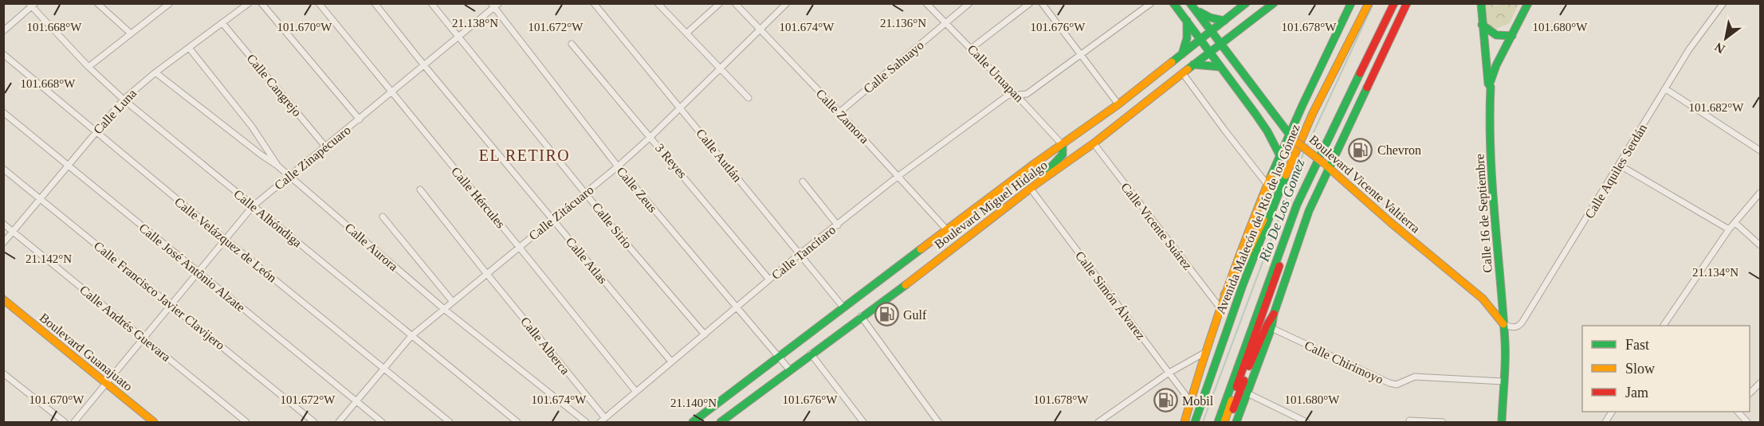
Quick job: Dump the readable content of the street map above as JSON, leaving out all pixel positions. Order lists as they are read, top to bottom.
{
  "streets": {
    "main road": [
      "Boulevard Vicente Valtierra",
      "Boulevard Miguel Hidalgo",
      "Calle 16 de Septiembre",
      "Avenida Malecón del Río de los Gómez",
      "Boulevard Guanajuato"
    ],
    "street": [
      "Calle Sahuayo",
      "Calle Uruapan",
      "Calle Cangrejo",
      "Calle Luna",
      "Calle Zamora",
      "Calle Autlán",
      "Calle Zinapécuaro",
      "3 Reyes",
      "Calle Aquiles Serdán",
      "Calle Zeus",
      "Calle Hércules",
      "Calle Zitácuaro",
      "Calle Alhóndiga",
      "Calle Sirio",
      "Calle Vicente Suárez",
      "Calle Velázquez de León",
      "Calle Aurora",
      "Calle Tancítaro",
      "Calle Atlas",
      "Calle José Antônio Alzate",
      "Calle Francisco Javier Clavijero",
      "Calle Simón Álvarez",
      "Calle Andrés Guevara",
      "Calle Alberca",
      "Calle Chirimoyo"
    ]
  },
  "crossings": [
    ["Calle Sahuayo", "Calle Uruapan"],
    ["Calle Sahuayo", "Calle Zamora"],
    ["Calle Uruapan", "Boulevard Miguel Hidalgo"],
    ["Calle Uruapan", "Calle Tancítaro"],
    ["Calle Cangrejo", "Calle Luna"],
    ["Calle Cangrejo", "Calle Zinapécuaro"],
    ["Calle Luna", "Calle Alhóndiga"],
    ["Calle Luna", "Calle Velázquez de León"],
    ["Calle Luna", "Calle Aurora"],
    ["Calle Luna", "Calle José Antônio Alzate"],
    ["Calle Luna", "Calle Francisco Javier Clavijero"],
    ["Calle Luna", "Calle Andrés Guevara"],
    ["Calle Zamora", "Boulevard Miguel Hidalgo"],
    ["Calle Zamora", "Calle Zitácuaro"],
    ["Calle Zamora", "Calle Tancítaro"],
    ["Calle Autlán", "Boulevard Miguel Hidalgo"],
    ["Calle Autlán", "Calle Zitácuaro"],
    ["Calle Autlán", "Calle Tancítaro"],
    ["Calle Zinapécuaro", "Calle Zeus"],
    ["Calle Zinapécuaro", "Calle Hércules"],
    ["Calle Zinapécuaro", "Calle Alhóndiga"],
    ["Calle Zinapécuaro", "Calle Sirio"],
    ["Calle Zinapécuaro", "Calle Velázquez de León"],
    ["Calle Zinapécuaro", "Calle Aurora"],
    ["Calle Zinapécuaro", "Calle Atlas"],
    ["Calle Zinapécuaro", "Calle José Antônio Alzate"],
    ["Calle Zinapécuaro", "Calle Francisco Javier Clavijero"],
    ["Calle Zinapécuaro", "Calle Andrés Guevara"],
    ["Calle Zinapécuaro", "Boulevard Guanajuato"],
    ["3 Reyes", "Calle Zitácuaro"],
    ["3 Reyes", "Calle Tancítaro"],
    ["Calle Aquiles Serdán", "Boulevard Vicente Valtierra"],
    ["Calle Aquiles Serdán", "Calle 16 de Septiembre"],
    ["Boulevard Vicente Valtierra", "Boulevard Miguel Hidalgo"],
    ["Boulevard Vicente Valtierra", "Calle 16 de Septiembre"],
    ["Boulevard Vicente Valtierra", "Avenida Malecón del Río de los Gómez"],
    ["Calle Zeus", "Boulevard Miguel Hidalgo"],
    ["Calle Zeus", "Calle Zitácuaro"],
    ["Calle Zeus", "Calle Tancítaro"],
    ["Calle Hércules", "Calle Zitácuaro"],
    ["Calle Hércules", "Calle Tancítaro"],
    ["Boulevard Miguel Hidalgo", "Calle Vicente Suárez"],
    ["Boulevard Miguel Hidalgo", "Calle Simón Álvarez"],
    ["Calle Zitácuaro", "Calle Alhóndiga"],
    ["Calle Zitácuaro", "Calle Sirio"],
    ["Calle Zitácuaro", "Calle Velázquez de León"],
    ["Calle Zitácuaro", "Calle Aurora"],
    ["Calle Zitácuaro", "Calle Atlas"],
    ["Calle Zitácuaro", "Calle José Antônio Alzate"],
    ["Calle Zitácuaro", "Calle Alberca"],
    ["Calle 16 de Septiembre", "Calle Chirimoyo"],
    ["Avenida Malecón del Río de los Gómez", "Calle Vicente Suárez"],
    ["Avenida Malecón del Río de los Gómez", "Calle Simón Álvarez"],
    ["Calle Sirio", "Calle Tancítaro"],
    ["Calle Tancítaro", "Calle Atlas"],
    ["Calle Tancítaro", "Calle Alberca"]
  ],
  "districts": ["EL RETIRO"],
  "water": ["Rio De Los Gomez"],
  "places": {
    "fuel station": ["Chevron", "Gulf", "Mobil"]
  },
  "legend": ["Fast", "Slow", "Jam"],
  "north": "bottom left",
  "coordinates": [
    "21.138°N",
    "21.136°N",
    "101.668°W",
    "101.670°W",
    "101.672°W",
    "101.674°W",
    "101.676°W",
    "101.678°W",
    "101.680°W",
    "101.682°W",
    "21.142°N",
    "21.134°N",
    "21.140°N"
  ]
}
